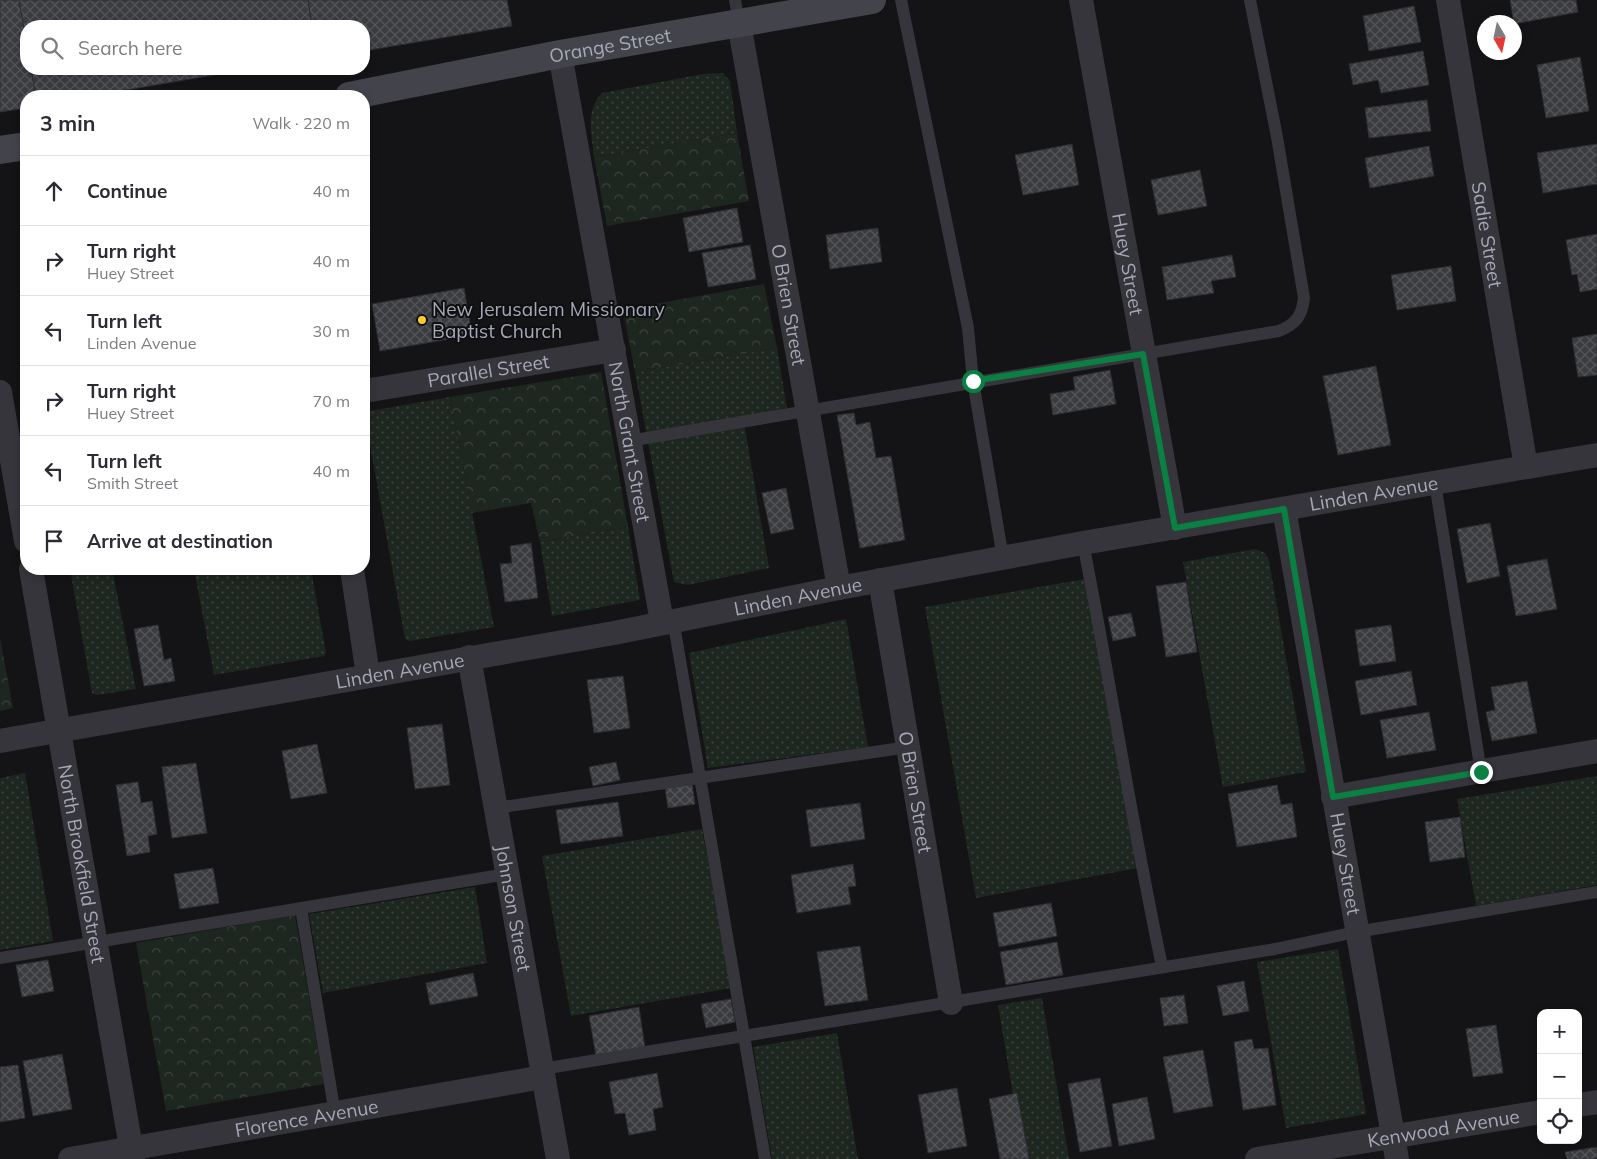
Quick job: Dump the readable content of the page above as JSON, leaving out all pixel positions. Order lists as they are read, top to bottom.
{
  "streets": {
    "street": [
      "Orange Street",
      "Sadie Street",
      "Huey Street",
      "O Brien Street",
      "Parallel Street",
      "North Grant Street",
      "Linden Avenue",
      "North Brookfield Street",
      "Johnson Street",
      "Florence Avenue",
      "Kenwood Avenue"
    ]
  },
  "crossings": [
    ["Orange Street", "O Brien Street"],
    ["Orange Street", "North Grant Street"],
    ["Sadie Street", "Linden Avenue"],
    ["Huey Street", "Linden Avenue"],
    ["Huey Street", "Kenwood Avenue"],
    ["O Brien Street", "Linden Avenue"],
    ["Parallel Street", "North Grant Street"],
    ["North Grant Street", "Linden Avenue"],
    ["Linden Avenue", "North Brookfield Street"],
    ["Linden Avenue", "Johnson Street"],
    ["North Brookfield Street", "Florence Avenue"],
    ["Johnson Street", "Florence Avenue"]
  ],
  "places": ["New Jerusalem Missionary Baptist Church"],
  "north": "bottom",
  "page": {
    "search": "Search here",
    "heading": ["3 min", "Walk · 220 m"],
    "list": [
      ["Continue", "40 m"],
      ["Turn right", "Huey Street", "40 m"],
      ["Turn left", "Linden Avenue", "30 m"],
      ["Turn right", "Huey Street", "70 m"],
      ["Turn left", "Smith Street", "40 m"],
      "Arrive at destination"
    ],
    "map_buttons": ["+", "−"]
  }
}
